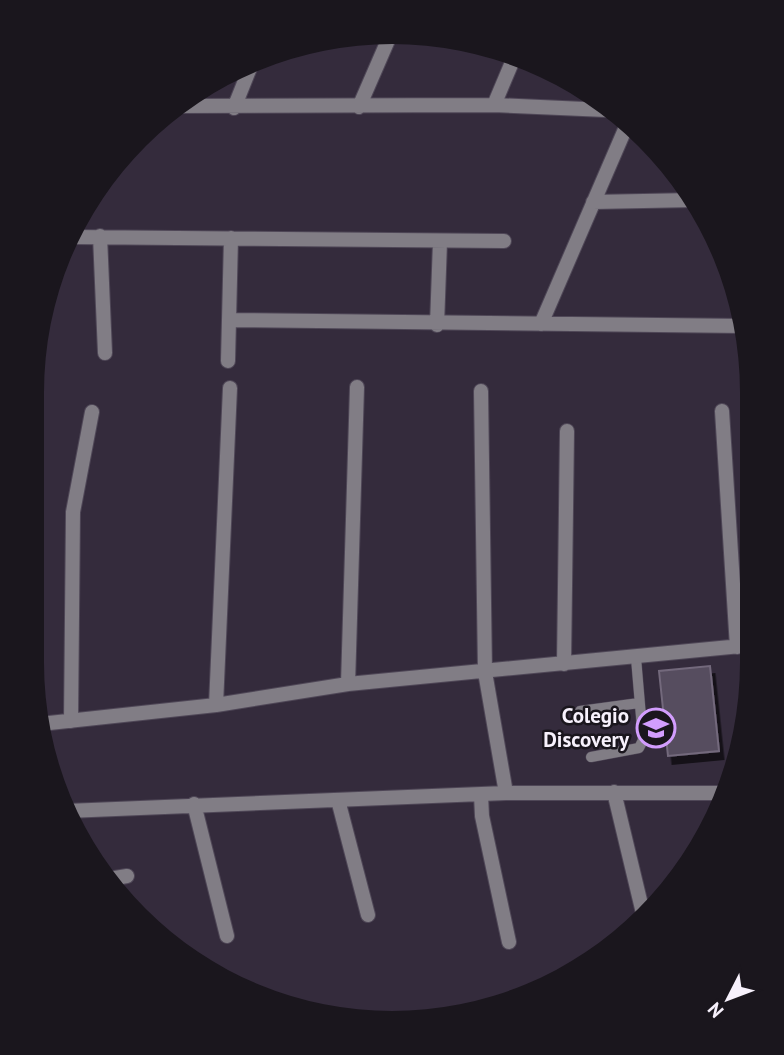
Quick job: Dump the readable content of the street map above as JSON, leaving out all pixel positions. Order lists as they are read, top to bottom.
{
  "places": {
    "school or university": ["Colegio Discovery"]
  },
  "north": "bottom left"
}
